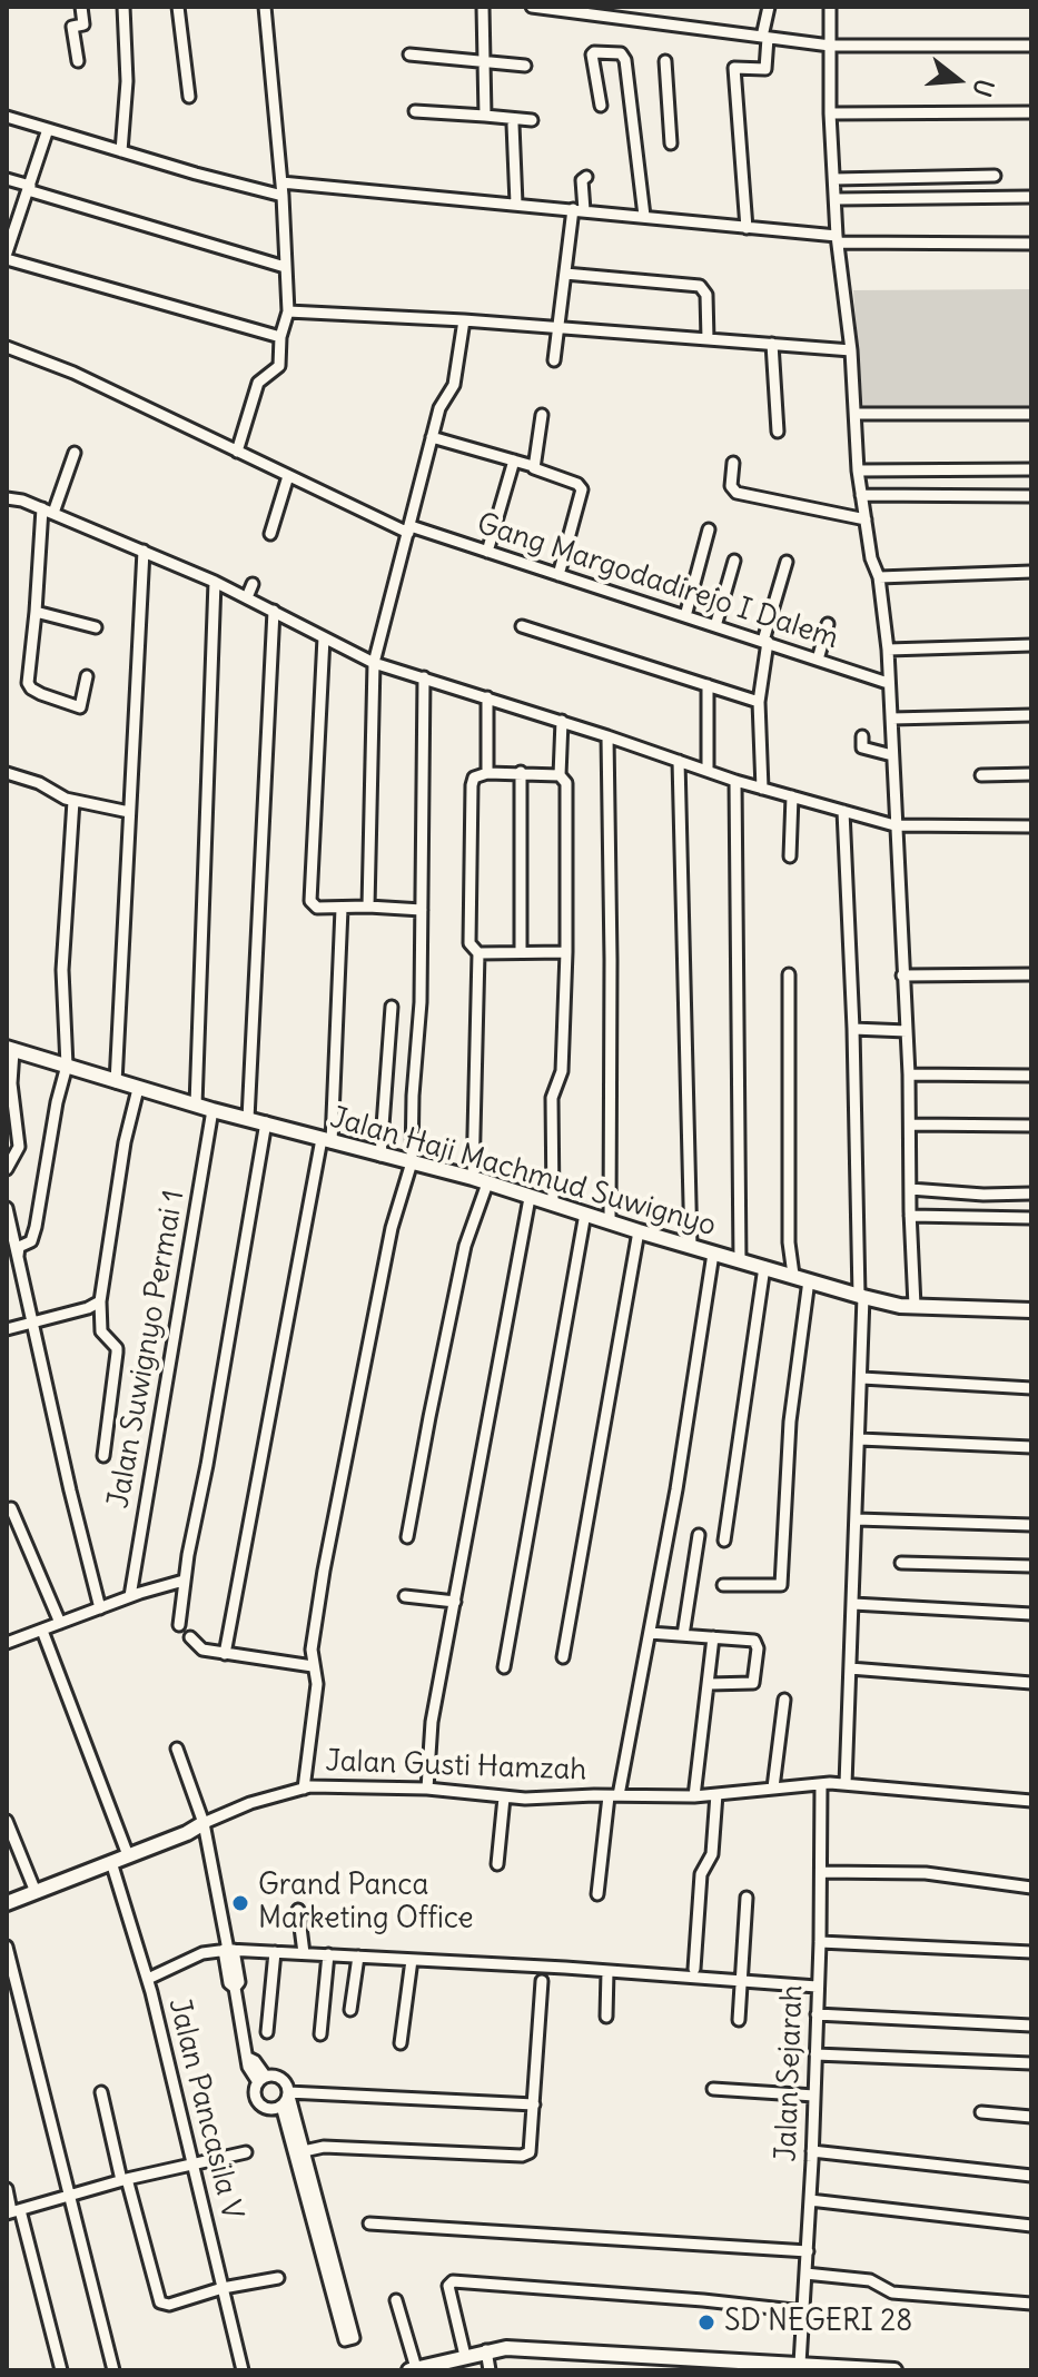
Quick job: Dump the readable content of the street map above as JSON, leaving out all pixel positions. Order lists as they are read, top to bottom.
{
  "streets": {
    "street": [
      "Gang Margodadirejo I Dalem",
      "Jalan Haji Machmud Suwignyo",
      "Jalan Suwignyo Permai 1",
      "Jalan Gusti Hamzah",
      "Jalan Sejarah",
      "Jalan Pancasila V"
    ]
  },
  "crossings": [
    ["Jalan Haji Machmud Suwignyo", "Jalan Suwignyo Permai 1"],
    ["Jalan Gusti Hamzah", "Jalan Sejarah"],
    ["Jalan Gusti Hamzah", "Jalan Pancasila V"]
  ],
  "places": ["Grand Panca Marketing Office", "SD NEGERI 28"],
  "north": "right"
}
